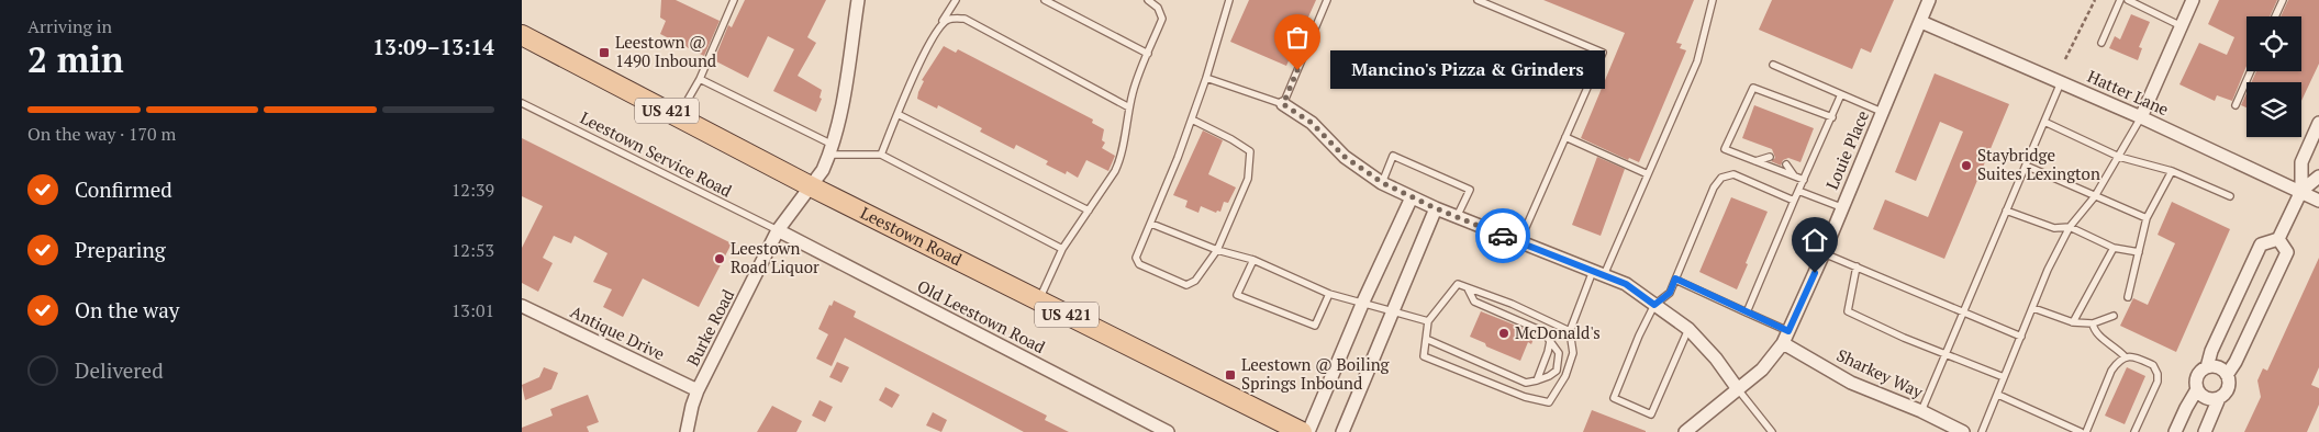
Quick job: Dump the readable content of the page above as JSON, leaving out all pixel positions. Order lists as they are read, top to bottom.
{
  "streets": {
    "main road": ["US 421", "Leestown Road"],
    "street": [
      "Hatter Lane",
      "Louie Place",
      "Old Leestown Road",
      "Burke Road",
      "Antique Drive",
      "Sharkey Way"
    ],
    "lane": ["Leestown Service Road"]
  },
  "crossings": [
    ["Hatter Lane", "Louie Place"],
    ["Louie Place", "Sharkey Way"],
    ["Leestown Service Road", "Old Leestown Road"],
    ["Leestown Service Road", "Burke Road"],
    ["Leestown Road", "Burke Road"],
    ["Old Leestown Road", "Burke Road"],
    ["Burke Road", "Antique Drive"]
  ],
  "places": {
    "transit": ["Leestown @ 1490 Inbound", "Leestown @ Boiling Springs Inbound"],
    "other": [
      "Mancino's Pizza & Grinders",
      "Staybridge Suites Lexington",
      "Leestown Road Liquor",
      "McDonald's"
    ]
  },
  "page": {
    "heading": ["2 min", "Arriving in", "13:09–13:14"],
    "bubble": "Mancino's Pizza & Grinders",
    "bar": "On the way · 170 m",
    "list": [
      ["Confirmed", "12:39"],
      ["Preparing", "12:53"],
      ["On the way", "13:01"],
      "Delivered"
    ]
  }
}
